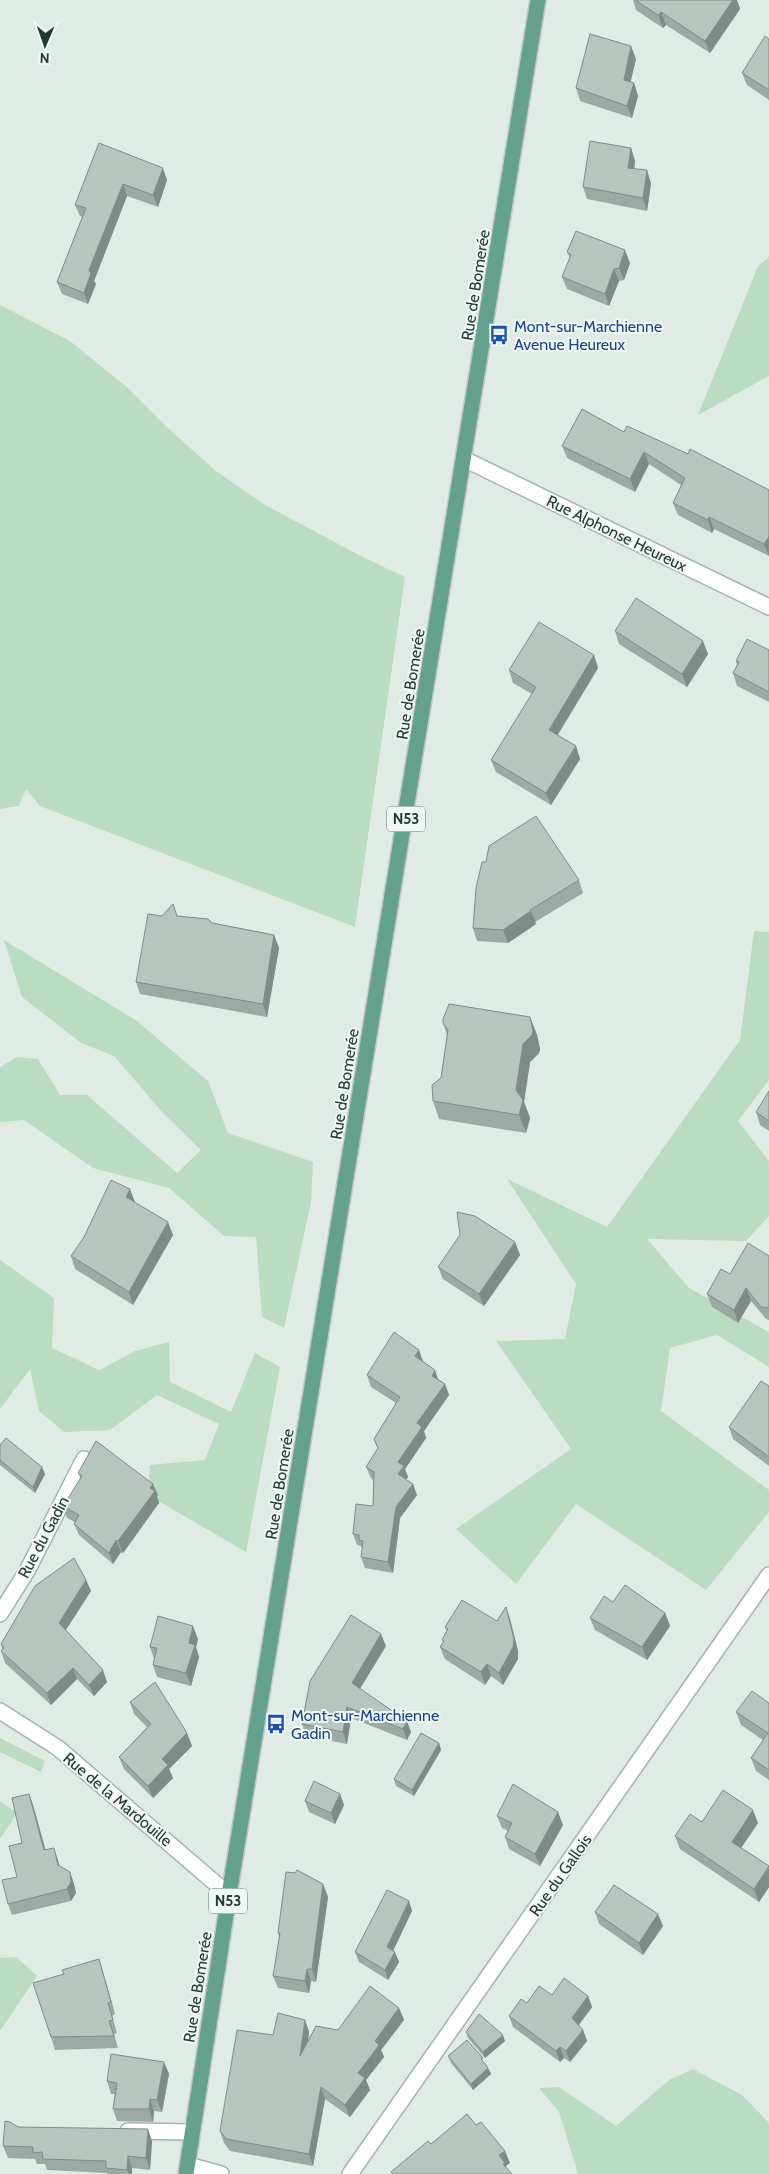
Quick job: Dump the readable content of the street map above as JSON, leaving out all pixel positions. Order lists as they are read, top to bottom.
{
  "streets": {
    "main road": ["Rue de Bomerée", "N53"],
    "street": [
      "Rue Alphonse Heureux",
      "Rue du Gadin",
      "Rue de la Mardouille",
      "Rue du Gallois"
    ]
  },
  "crossings": [
    ["Rue de Bomerée", "Rue Alphonse Heureux"],
    ["Rue de Bomerée", "Rue de la Mardouille"]
  ],
  "places": {
    "bus stop": ["Mont-sur-Marchienne Avenue Heureux", "Mont-sur-Marchienne Gadin"]
  },
  "north": "bottom"
}
